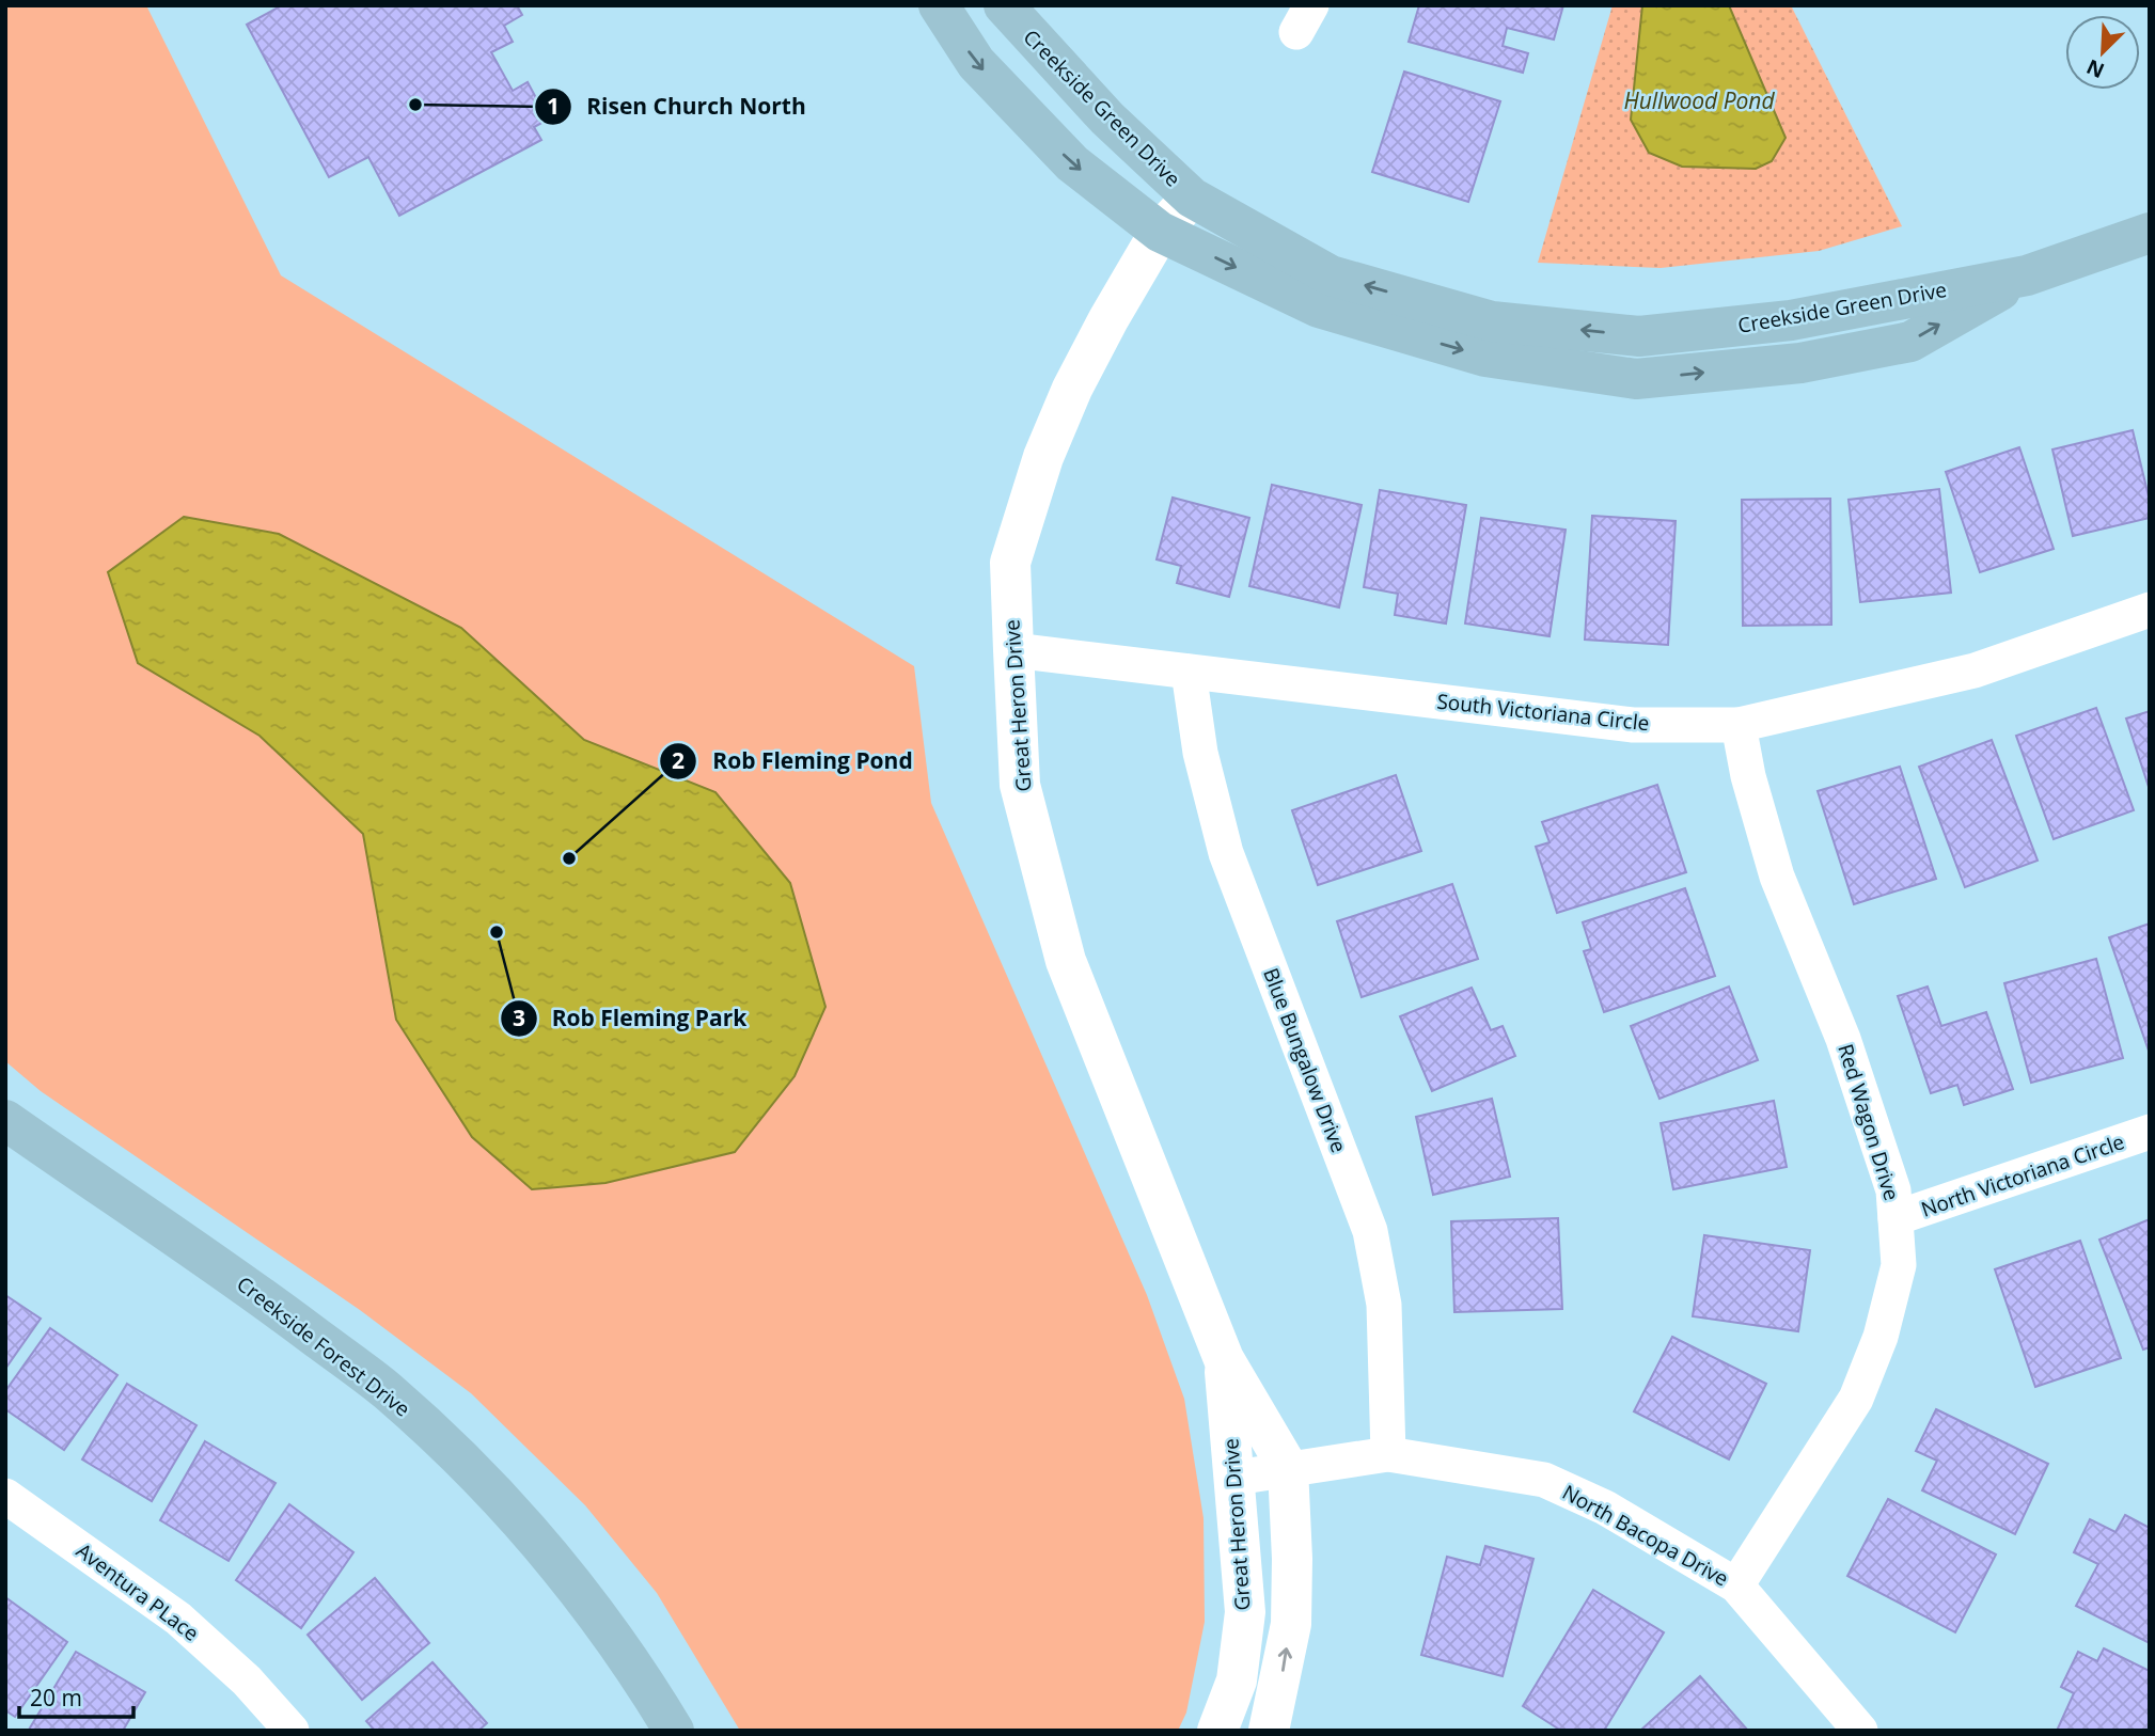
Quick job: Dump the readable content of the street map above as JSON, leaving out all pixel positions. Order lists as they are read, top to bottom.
{
  "streets": {
    "main road": ["Creekside Green Drive", "Creekside Forest Drive"],
    "street": [
      "Great Heron Drive",
      "South Victoriana Circle",
      "Blue Bungalow Drive",
      "Red Wagon Drive",
      "North Victoriana Circle",
      "North Bacopa Drive",
      "Aventura PLace"
    ]
  },
  "crossings": [
    ["Creekside Green Drive", "Great Heron Drive"],
    ["Great Heron Drive", "South Victoriana Circle"],
    ["Great Heron Drive", "North Bacopa Drive"],
    ["South Victoriana Circle", "Blue Bungalow Drive"],
    ["South Victoriana Circle", "Red Wagon Drive"],
    ["Blue Bungalow Drive", "North Bacopa Drive"],
    ["Red Wagon Drive", "North Victoriana Circle"],
    ["Red Wagon Drive", "North Bacopa Drive"]
  ],
  "water": ["Hullwood Pond"],
  "places": ["Risen Church North", "Rob Fleming Pond", "Rob Fleming Park"],
  "scale_bar": "20 m",
  "north": "bottom left"
}
